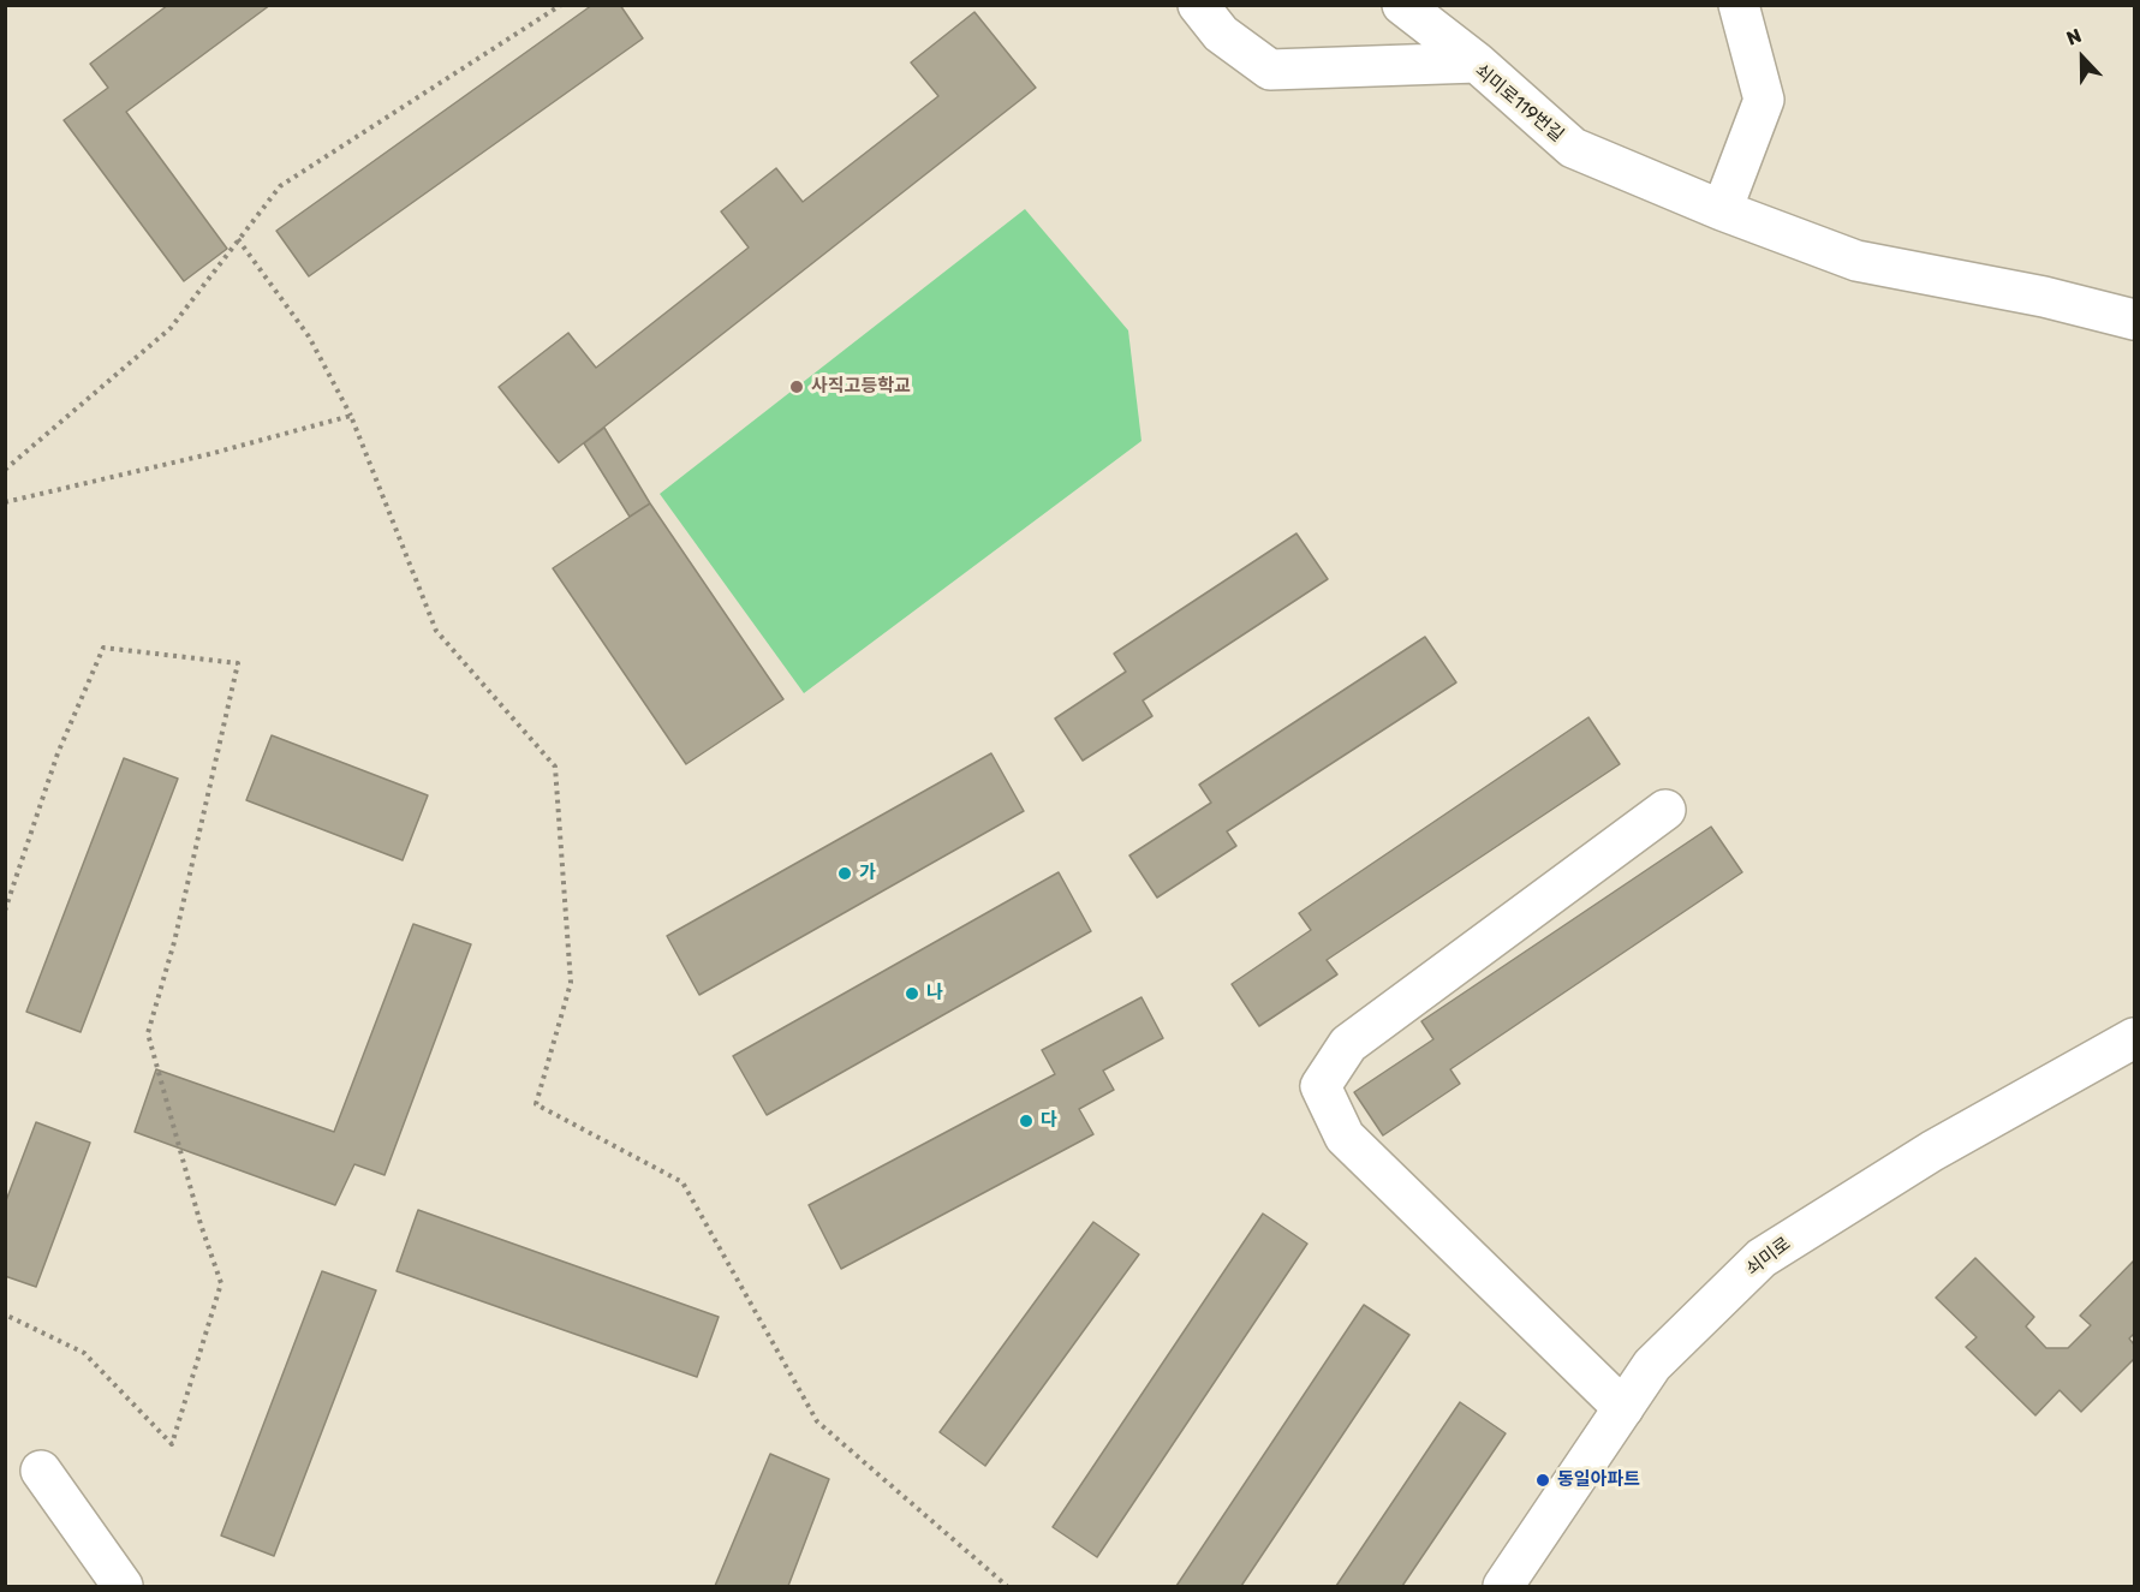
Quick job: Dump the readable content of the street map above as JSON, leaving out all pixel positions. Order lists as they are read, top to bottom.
{
  "streets": {
    "street": ["쇠미로119번길", "쇠미로"]
  },
  "places": [
    "사직고등학교",
    "가",
    "나",
    "다",
    "동일아파트"
  ],
  "north": "top"
}
